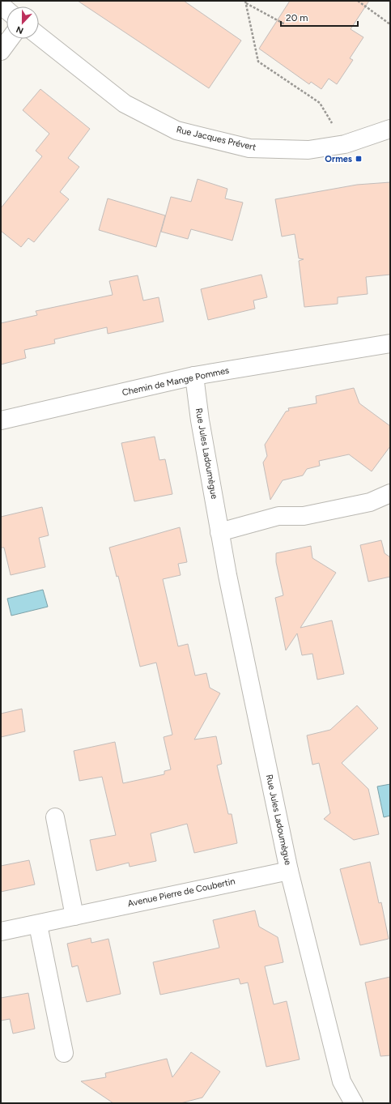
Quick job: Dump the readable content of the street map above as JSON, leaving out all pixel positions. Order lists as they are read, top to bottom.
{
  "streets": {
    "street": [
      "Rue Jacques Prévert",
      "Chemin de Mange Pommes",
      "Rue Jules Ladoumègue",
      "Avenue Pierre de Coubertin"
    ]
  },
  "crossings": [
    ["Chemin de Mange Pommes", "Rue Jules Ladoumègue"],
    ["Rue Jules Ladoumègue", "Avenue Pierre de Coubertin"]
  ],
  "places": {
    "transit": ["Ormes"]
  },
  "scale_bar": "20 m",
  "north": "bottom"
}
